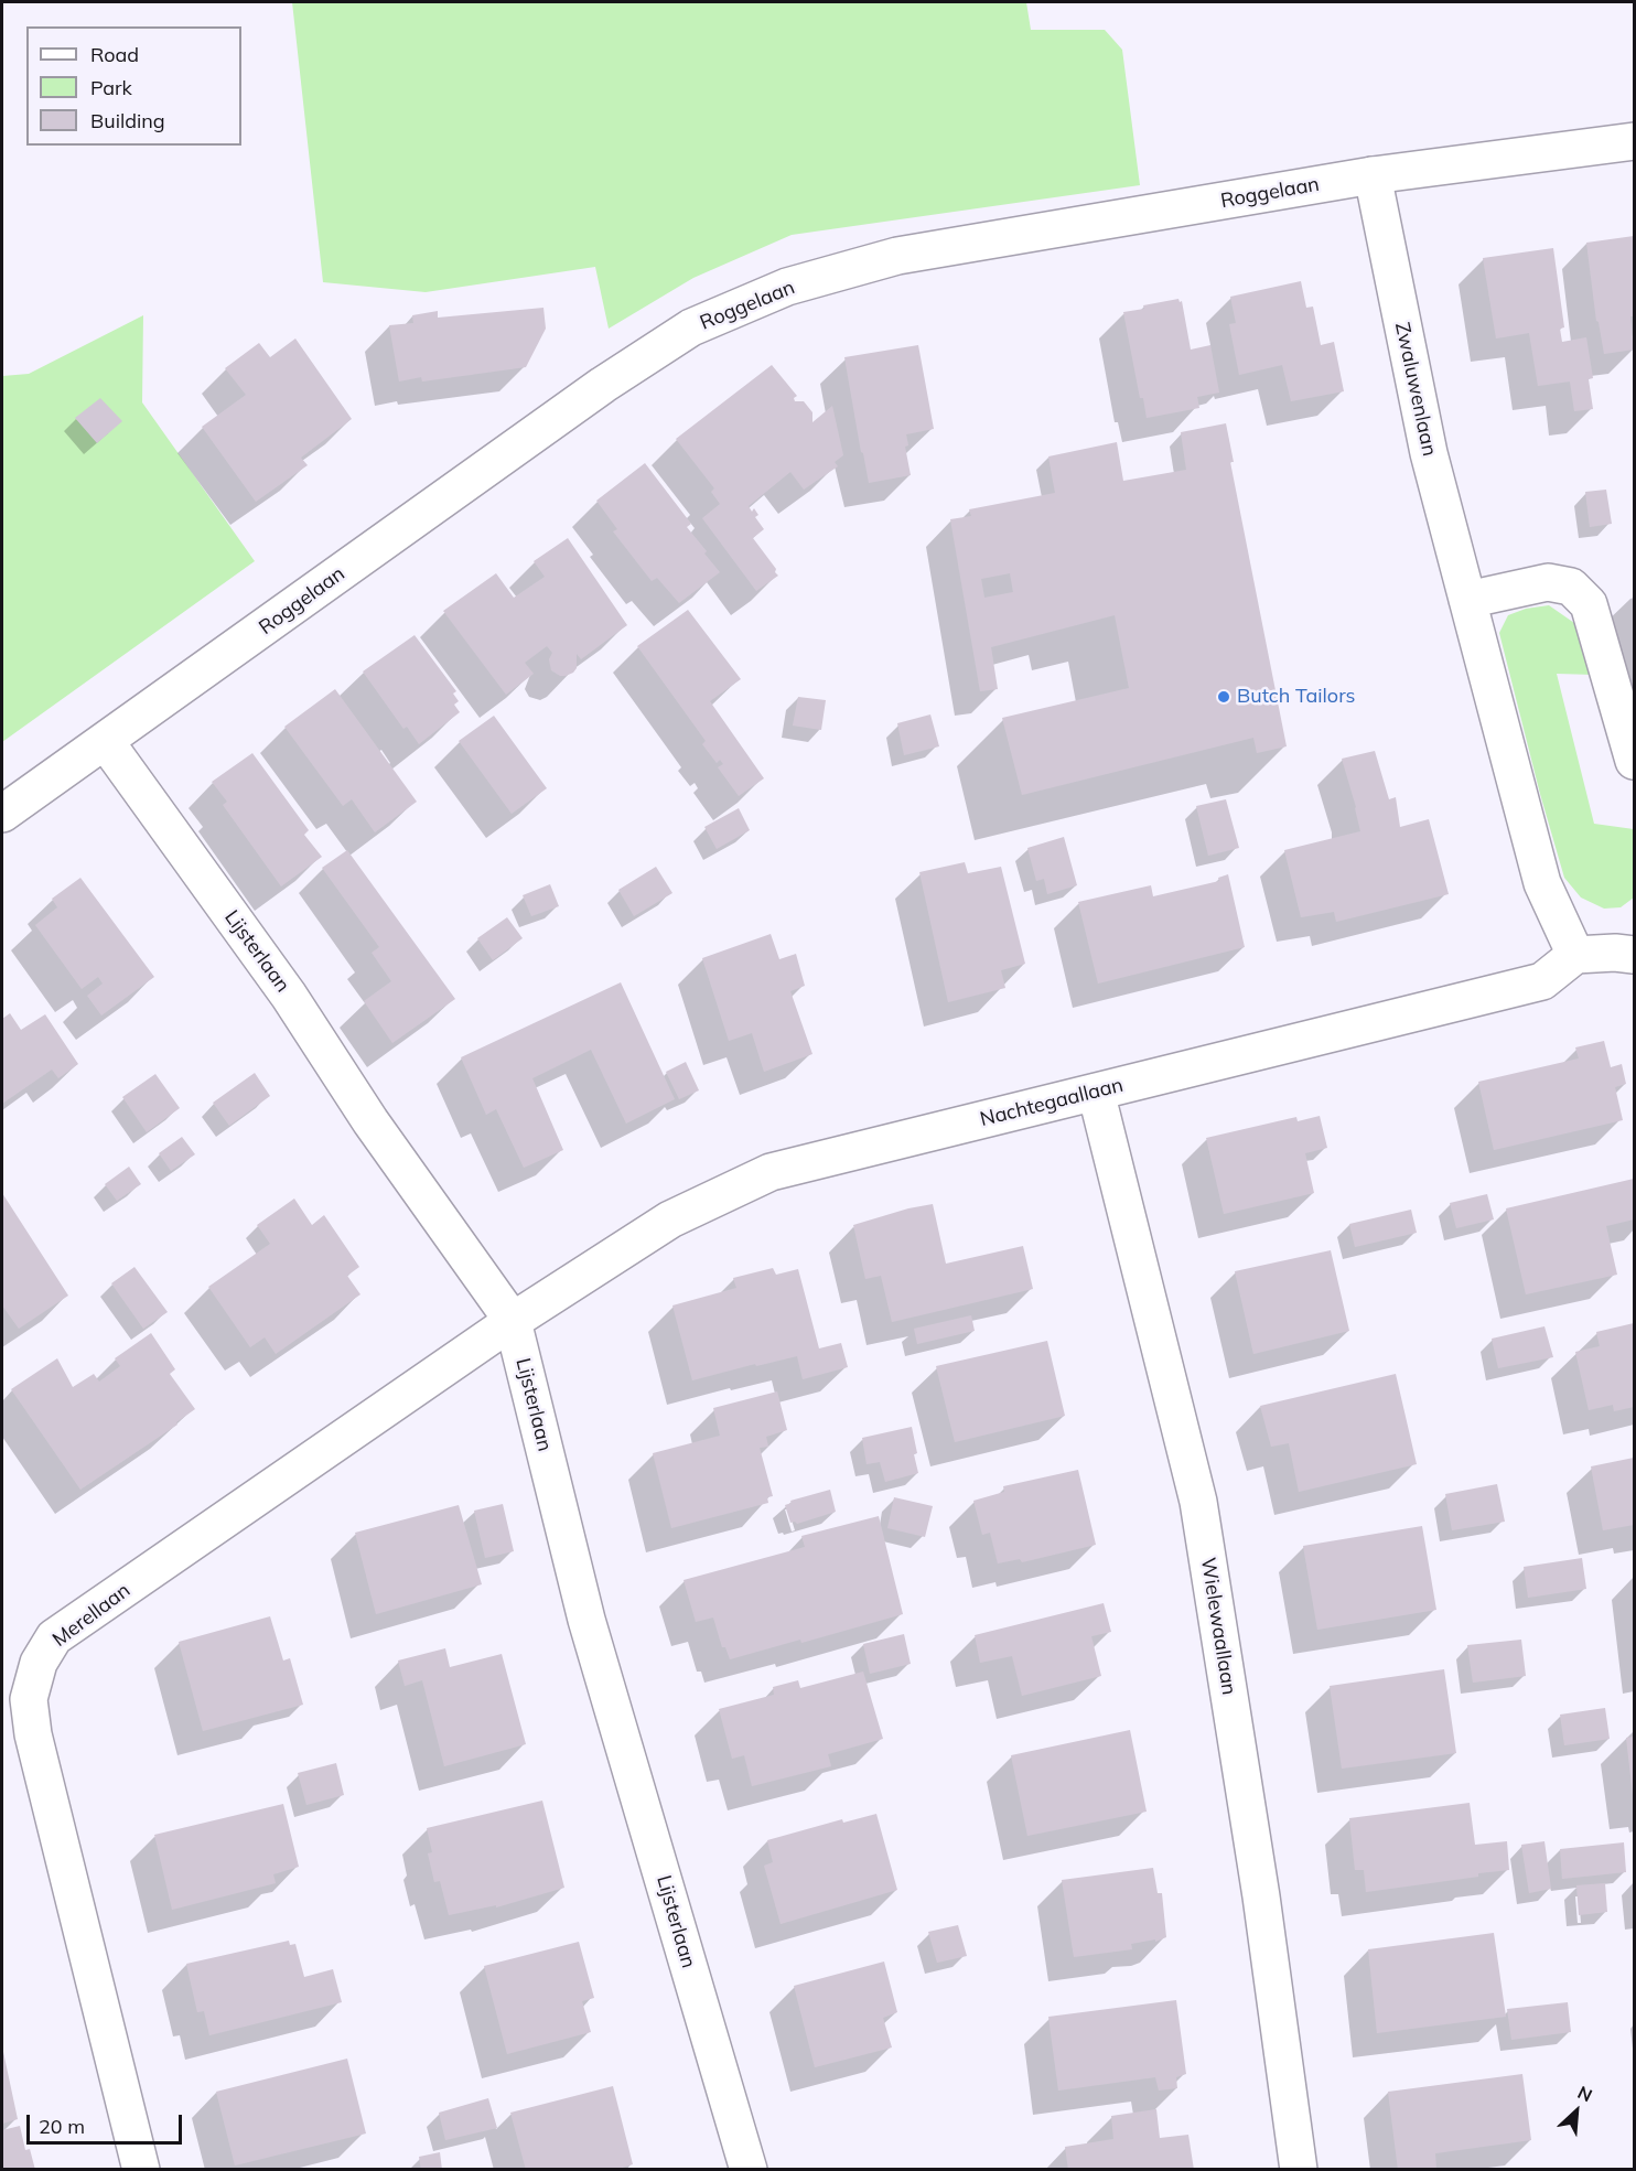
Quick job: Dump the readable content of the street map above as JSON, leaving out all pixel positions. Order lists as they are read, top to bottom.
{
  "streets": {
    "street": [
      "Roggelaan",
      "Zwaluwenlaan",
      "Lijsterlaan",
      "Nachtegaallaan",
      "Merellaan",
      "Wielewaallaan"
    ]
  },
  "crossings": [
    ["Roggelaan", "Zwaluwenlaan"],
    ["Roggelaan", "Lijsterlaan"],
    ["Zwaluwenlaan", "Nachtegaallaan"],
    ["Lijsterlaan", "Nachtegaallaan"],
    ["Lijsterlaan", "Merellaan"],
    ["Nachtegaallaan", "Merellaan"],
    ["Nachtegaallaan", "Wielewaallaan"]
  ],
  "places": ["Butch Tailors"],
  "legend": ["Road", "Park", "Building"],
  "scale_bar": "20 m",
  "north": "top right"
}
